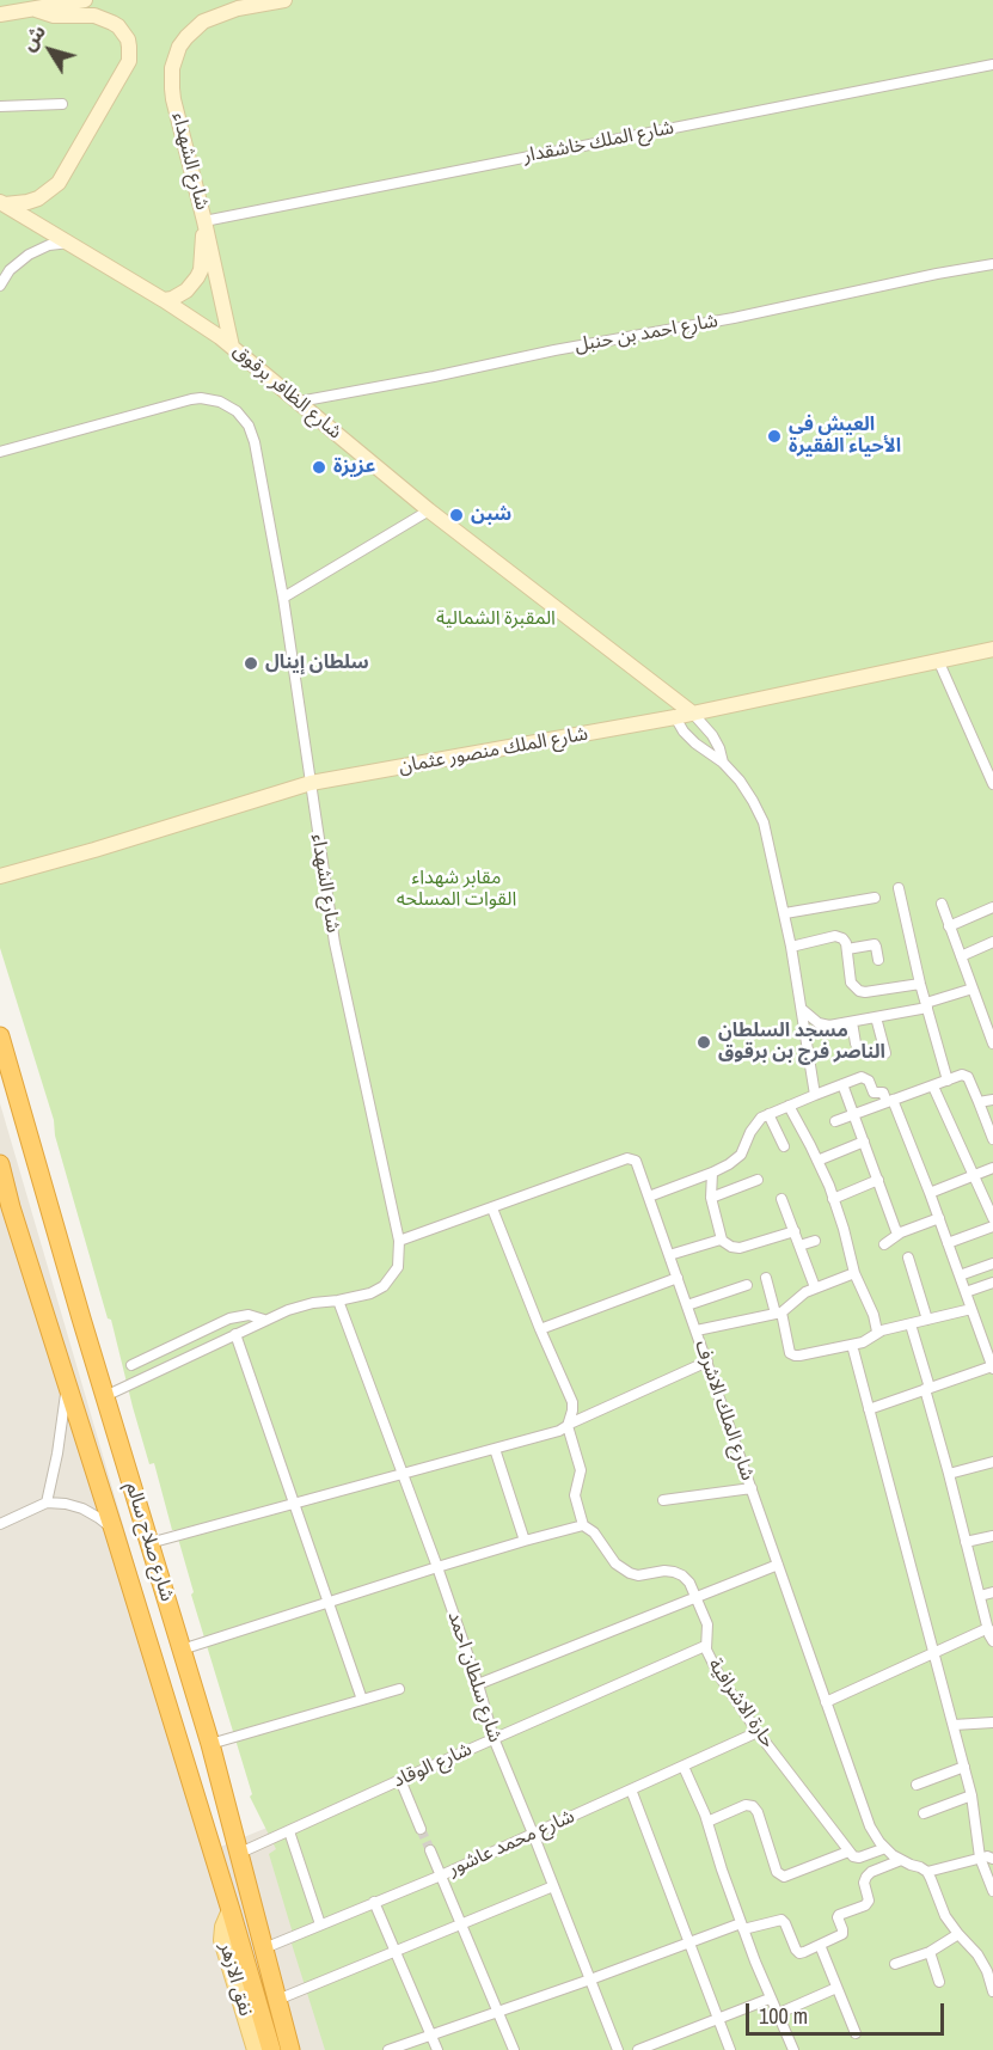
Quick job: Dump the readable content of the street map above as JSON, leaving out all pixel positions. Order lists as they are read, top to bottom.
{
  "streets": {
    "highway": ["شارع صلاح سالم"],
    "main road": [
      "شارع الشهداء",
      "شارع الظافر برقوق",
      "شارع الملك منصور عثمان",
      "نفق الازهر"
    ],
    "street": [
      "شارع الملك خاشقدار",
      "شارع احمد بن حنبل",
      "شارع الملك الاشرف",
      "شارع سلطان احمد",
      "حارة الاشرافية",
      "شارع الوقاد",
      "شارع محمد عاشور"
    ]
  },
  "crossings": [
    ["شارع الملك خاشقدار", "شارع الشهداء"],
    ["شارع الشهداء", "شارع الظافر برقوق"],
    ["شارع الشهداء", "شارع الملك منصور عثمان"],
    ["شارع الشهداء", "شارع الملك الاشرف"],
    ["شارع الشهداء", "شارع صلاح سالم"],
    ["شارع الشهداء", "شارع سلطان احمد"],
    ["شارع احمد بن حنبل", "شارع الظافر برقوق"],
    ["شارع الظافر برقوق", "شارع الملك منصور عثمان"],
    ["شارع صلاح سالم", "شارع الوقاد"],
    ["شارع صلاح سالم", "شارع محمد عاشور"],
    ["شارع صلاح سالم", "نفق الازهر"],
    ["شارع سلطان احمد", "شارع الوقاد"],
    ["شارع سلطان احمد", "شارع محمد عاشور"],
    ["حارة الاشرافية", "شارع الوقاد"],
    ["حارة الاشرافية", "شارع محمد عاشور"]
  ],
  "parks": ["المقبرة الشمالية", "مقابر شهداء القوات المسلحه"],
  "places": [
    "العيش في الأحياء الفقيرة",
    "عزيزة",
    "شبن",
    "سلطان إينال",
    "مسجد السلطان الناصر فرج بن برقوق"
  ],
  "scale_bar": "100 m",
  "north": "top left"
}
